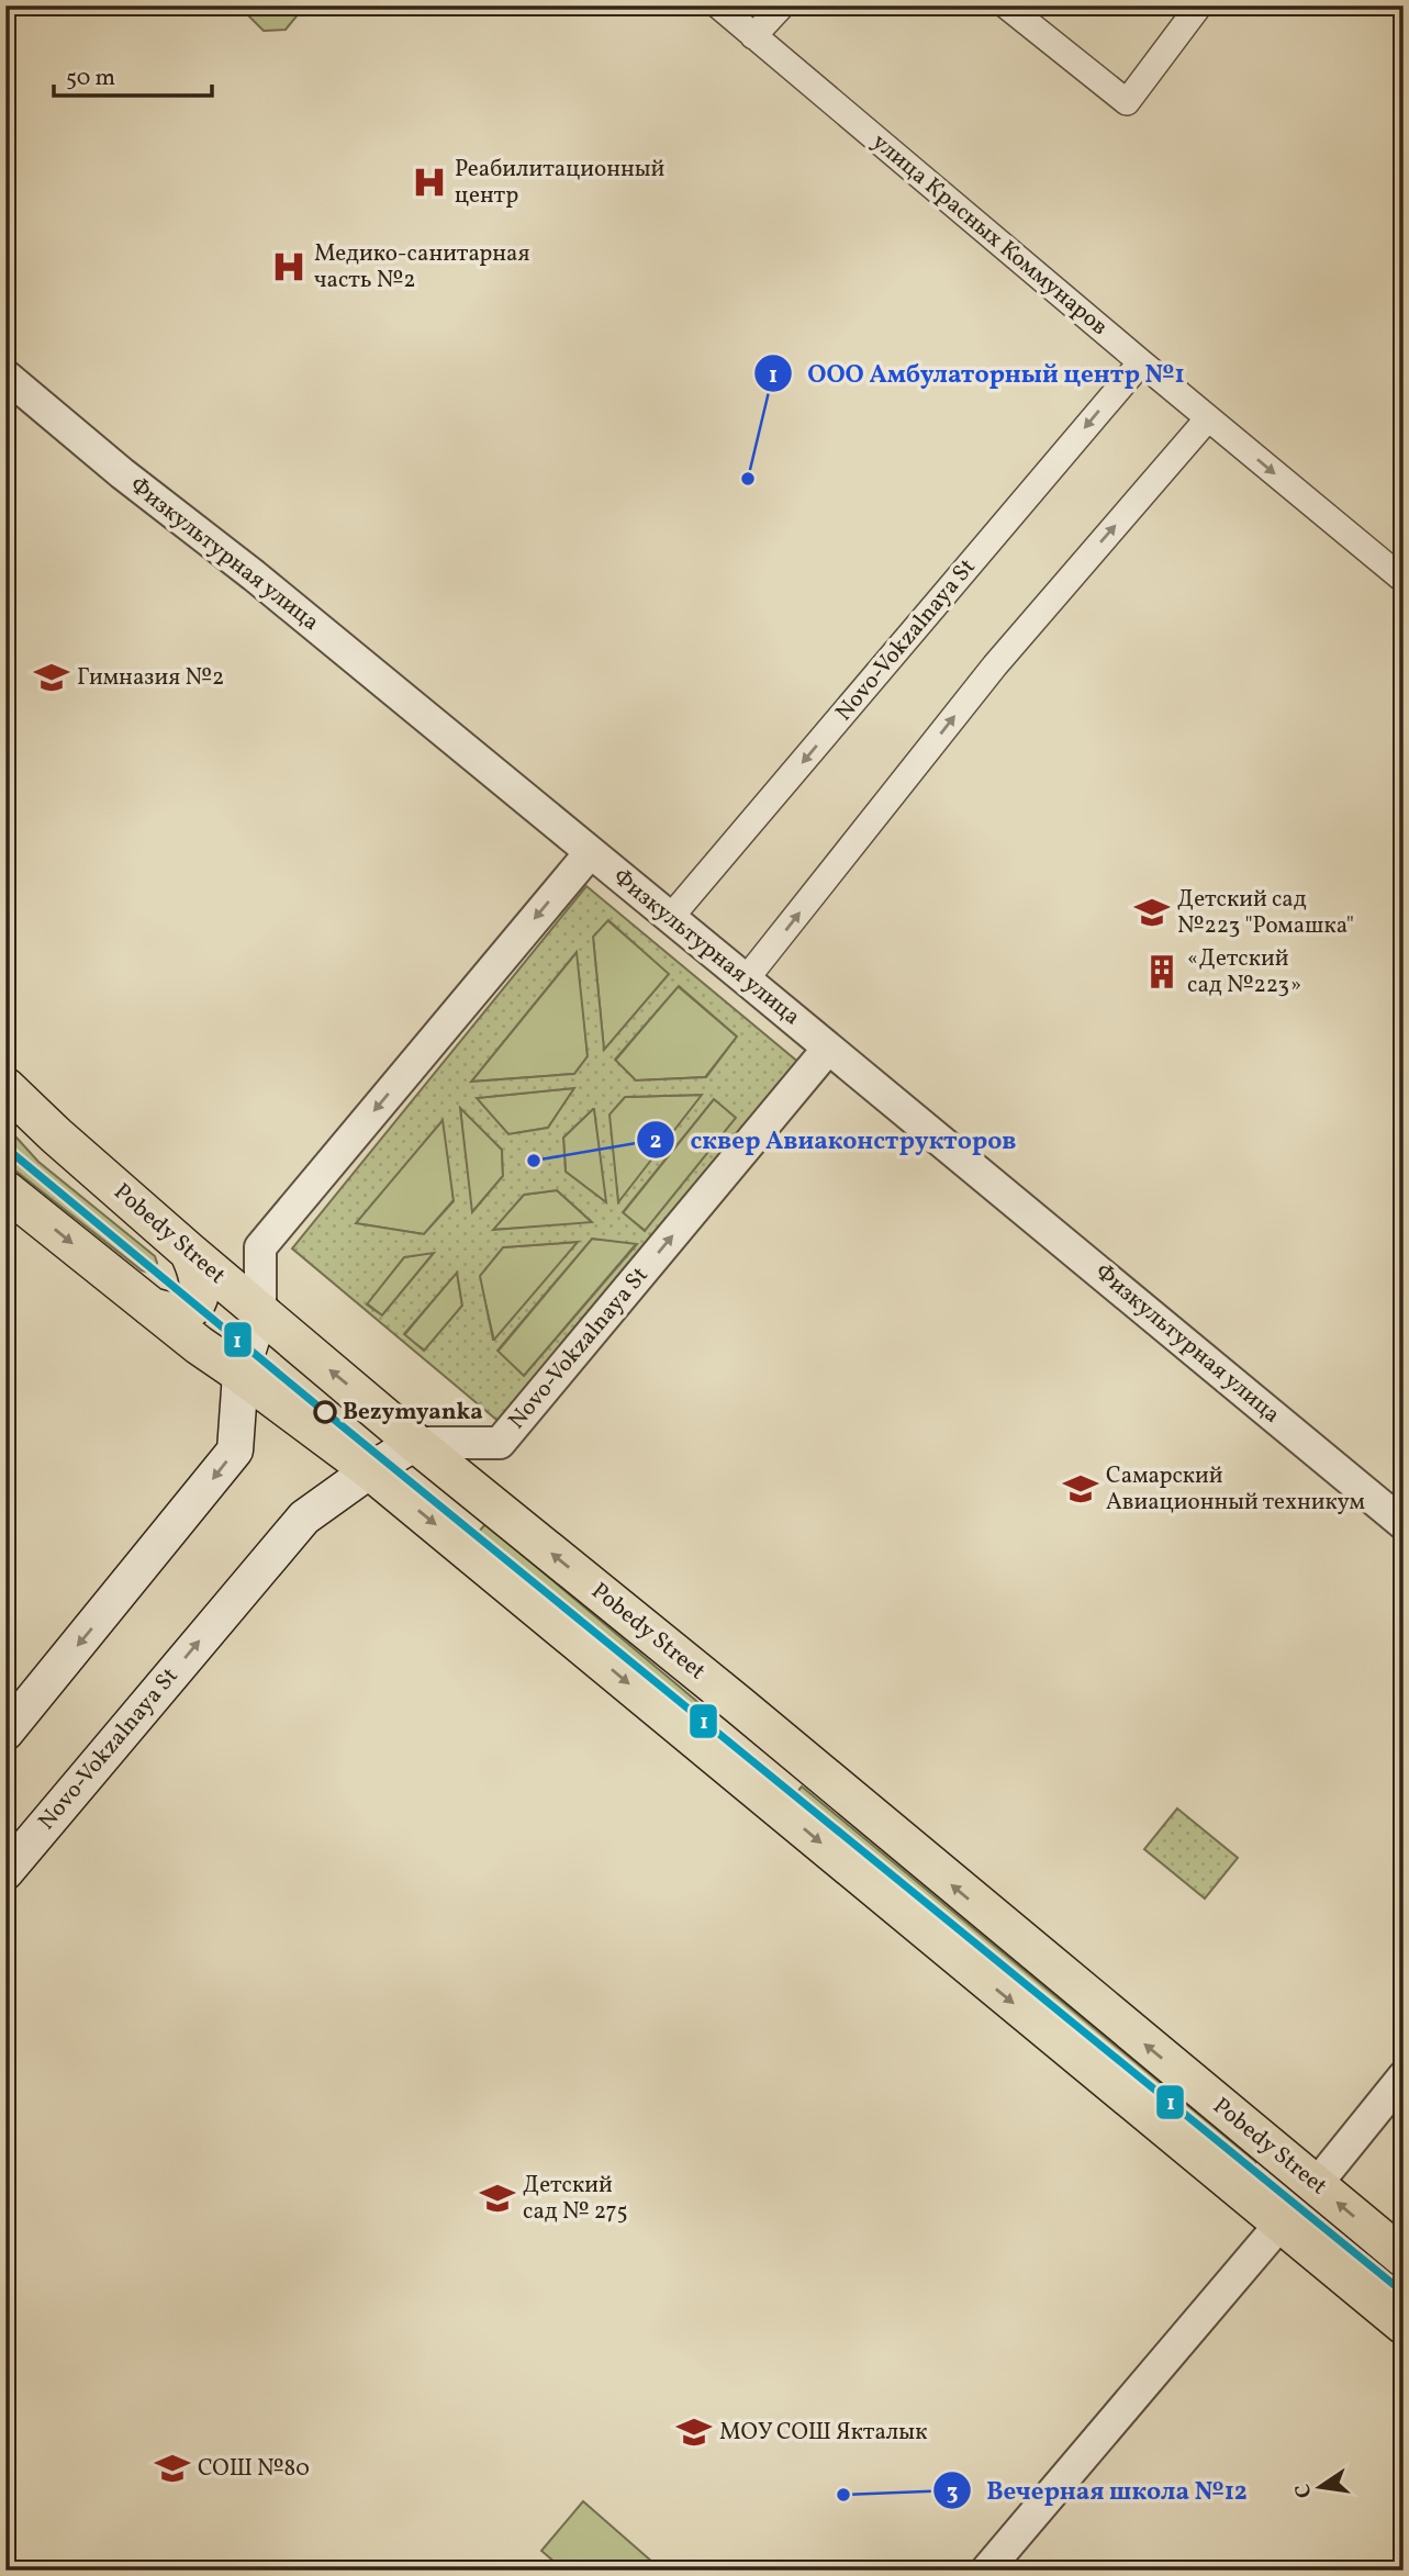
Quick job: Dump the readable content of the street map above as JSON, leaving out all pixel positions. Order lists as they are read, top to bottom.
{
  "streets": {
    "main road": ["Novo-Vokzalnaya St", "Pobedy Street"],
    "street": ["улица Красных Коммунаров", "Физкультурная улица"]
  },
  "crossings": [
    ["улица Красных Коммунаров", "Novo-Vokzalnaya St"],
    ["Физкультурная улица", "Novo-Vokzalnaya St"],
    ["Novo-Vokzalnaya St", "Pobedy Street"]
  ],
  "places": {
    "hospital": ["Реабилитационный центр", "Медико-санитарная часть №2"],
    "other": [
      "ООО Амбулаторный центр №1",
      "сквер Авиаконструкторов",
      "Bezymyanka",
      "Вечерная школа №12"
    ],
    "school or university": [
      "Гимназия №2",
      "Детский сад №223 \"Ромашка\"",
      "Самарский Авиационный техникум",
      "Детский сад № 275",
      "МОУ СОШ Якталык",
      "СОШ №80"
    ],
    "building": ["«Детский сад №223»"]
  },
  "lines": ["transit line 1"],
  "scale_bar": "50 m",
  "north": "left"
}
